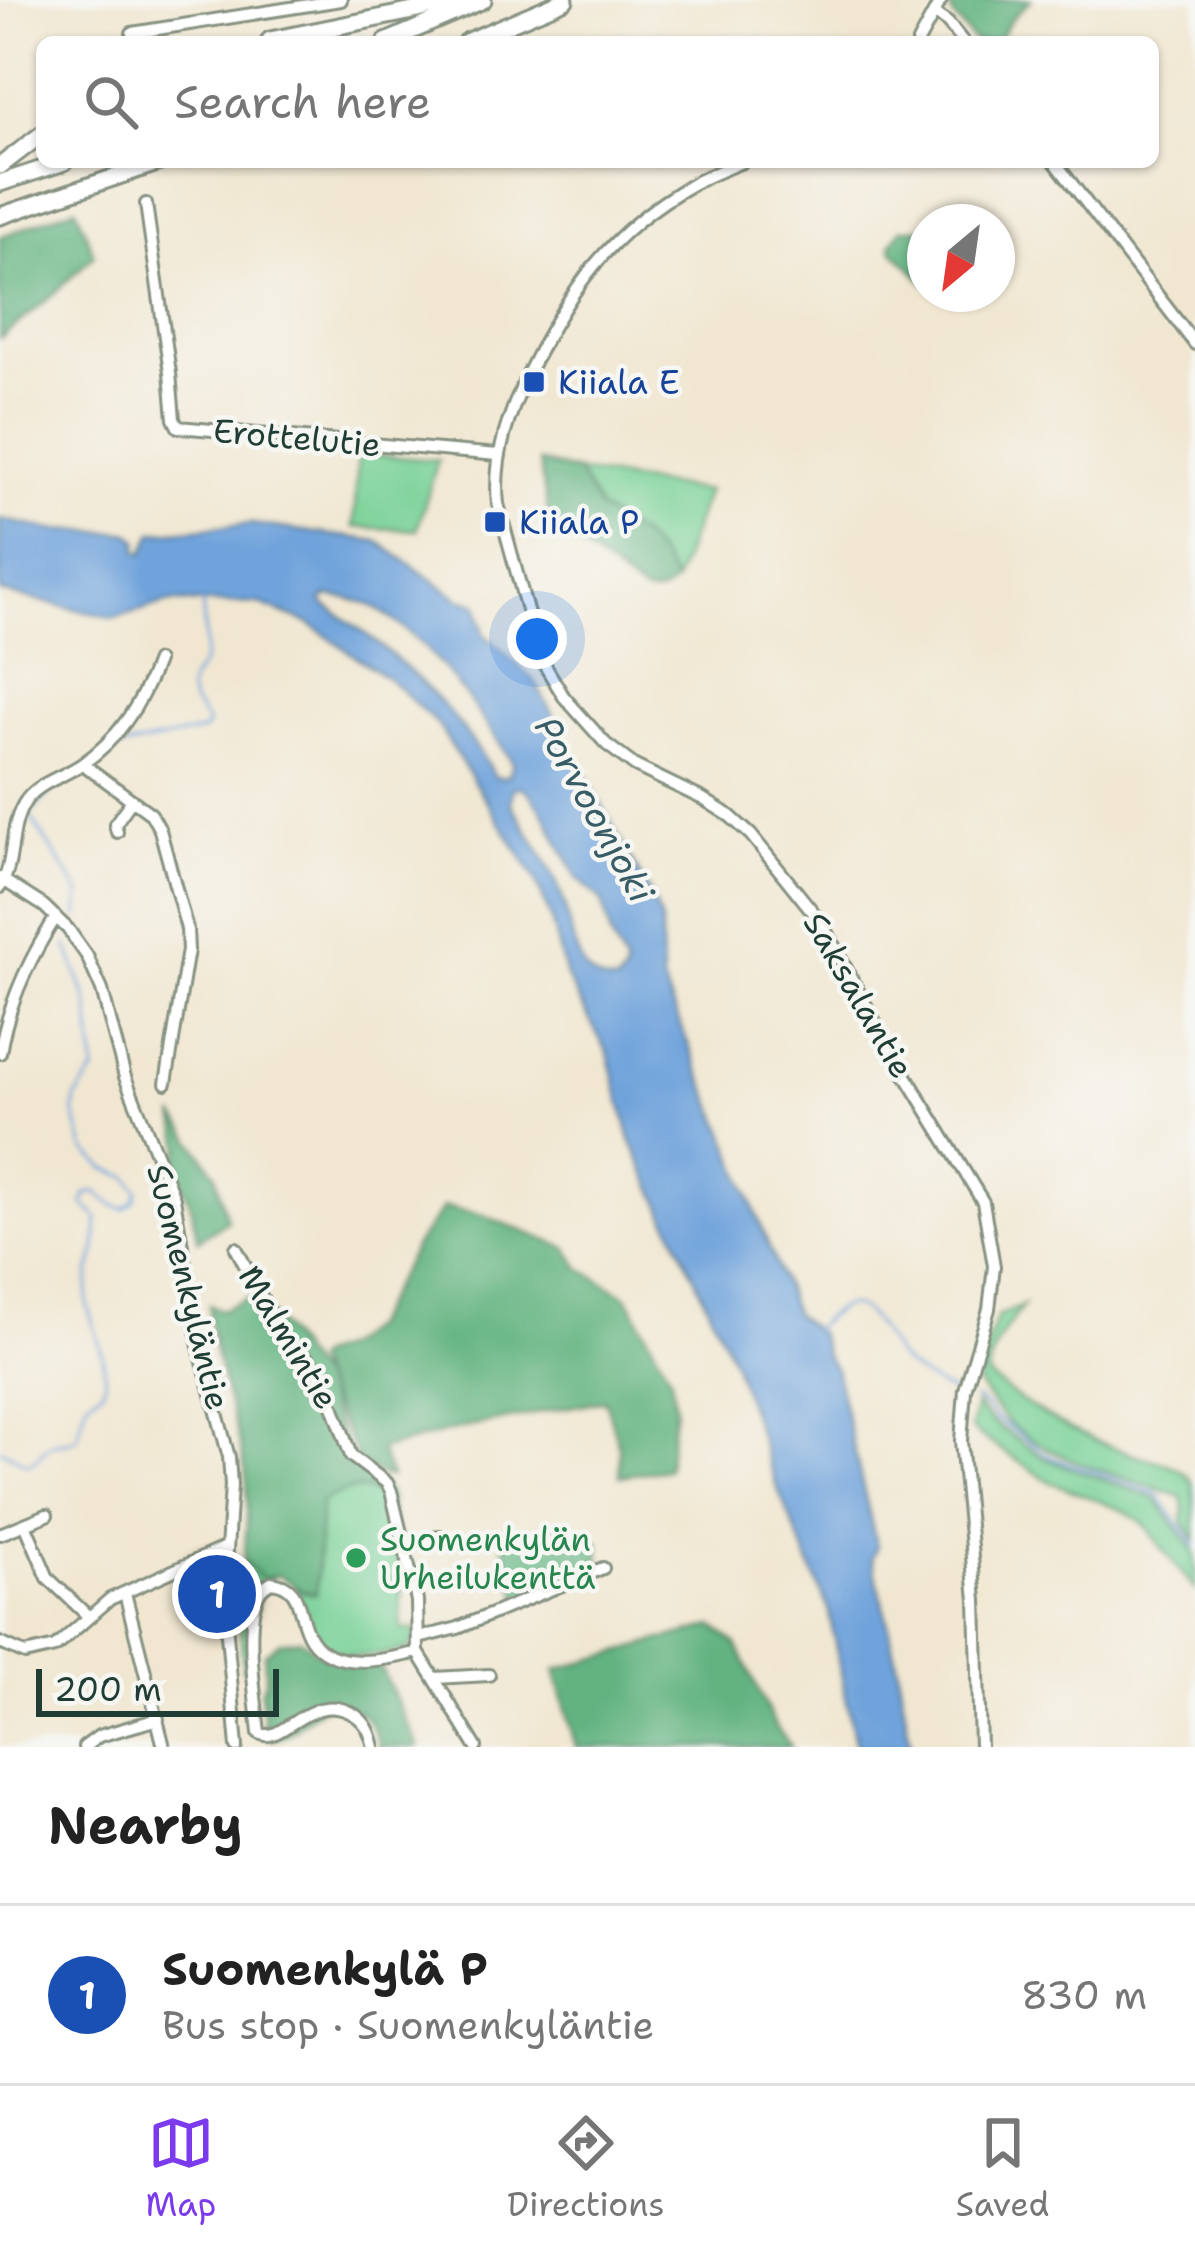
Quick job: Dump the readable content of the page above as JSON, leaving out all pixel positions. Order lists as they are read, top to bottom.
{
  "streets": {
    "street": [
      "Erottelutie",
      "Saksalantie",
      "Suomenkyläntie",
      "Malmintie"
    ]
  },
  "crossings": [
    ["Erottelutie", "Saksalantie"]
  ],
  "water": ["Porvoonjoki"],
  "places": {
    "transit": ["Kiiala E", "Kiiala P"],
    "other": ["Suomenkylän Urheilukenttä"]
  },
  "scale_bar": "200 m",
  "north": "bottom left",
  "page": {
    "search": "Search here",
    "pins": "1",
    "scale": "200 m",
    "heading": "Nearby",
    "list": [
      {
        "mark": "1",
        "name": "Suomenkylä P",
        "note": "Bus stop · Suomenkyläntie",
        "value": "830 m"
      }
    ],
    "nav": ["Map", "Directions", "Saved"]
  }
}
